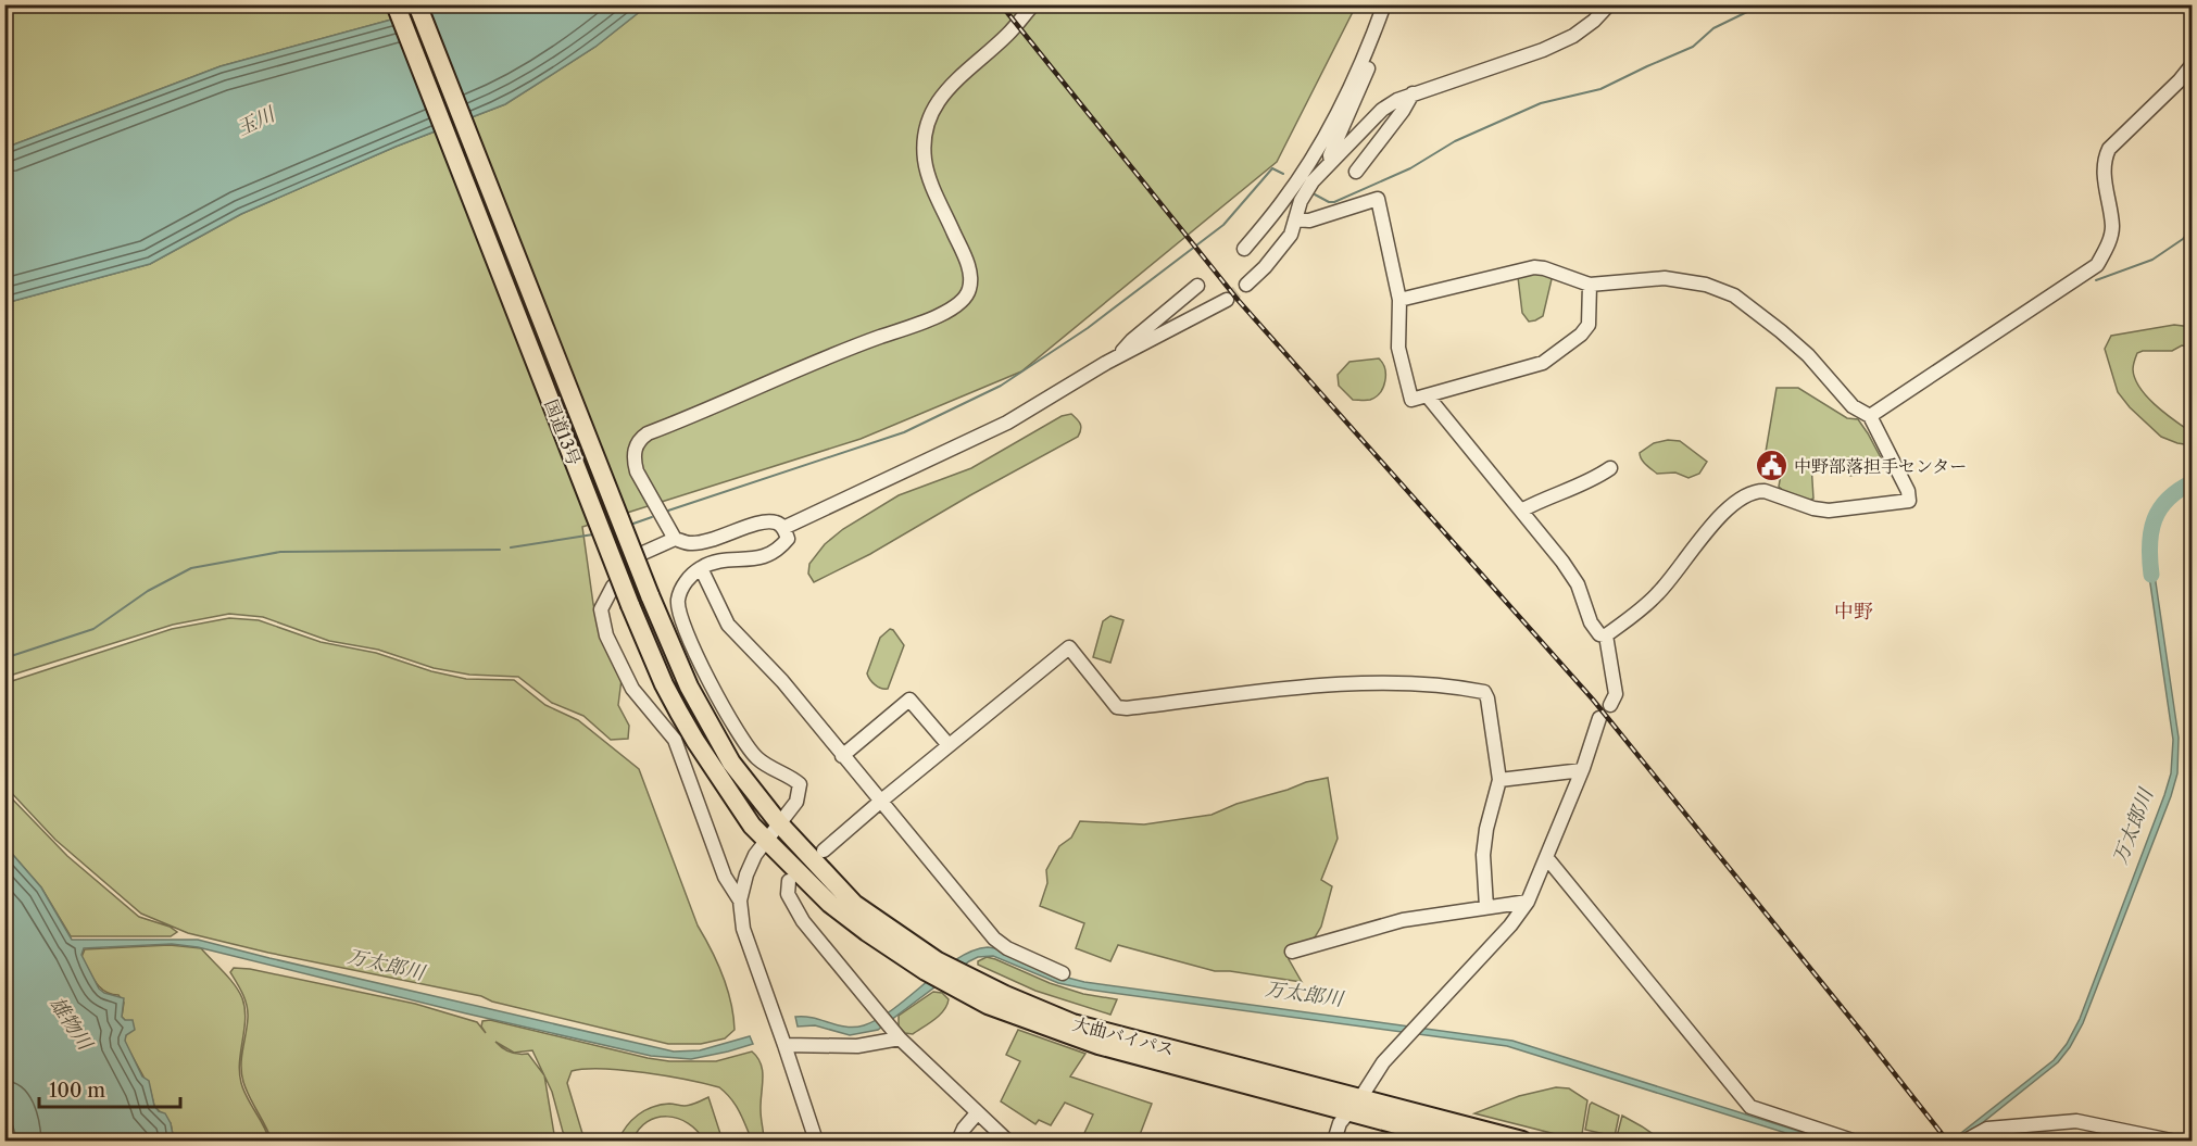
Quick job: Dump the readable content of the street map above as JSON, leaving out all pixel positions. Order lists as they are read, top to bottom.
{
  "streets": {
    "highway": ["国道13号", "大曲バイパス"]
  },
  "crossings": [
    ["国道13号", "大曲バイパス"]
  ],
  "districts": ["中野"],
  "water": ["玉川", "万太郎川", "雄物川"],
  "places": {
    "public building": ["中野部落担手センター"]
  },
  "scale_bar": "100 m"
}
